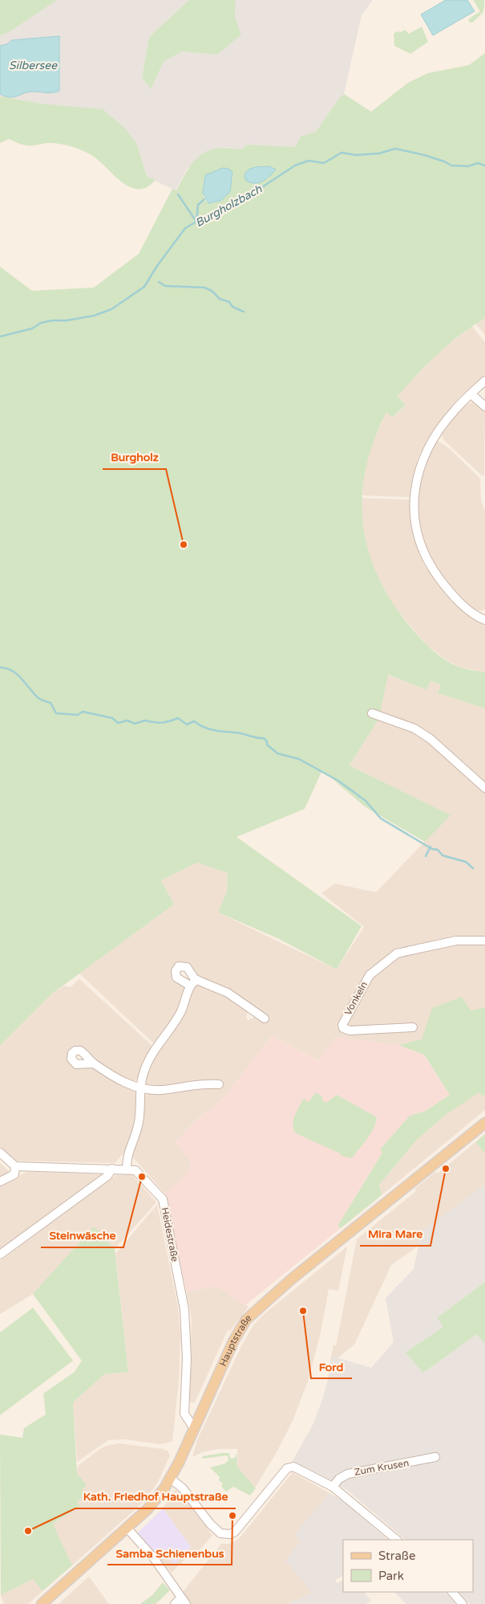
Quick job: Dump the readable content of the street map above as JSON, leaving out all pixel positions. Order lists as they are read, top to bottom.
{
  "streets": {
    "main road": ["Hauptstraße"],
    "street": ["Vonkeln", "Heidestraße", "Zum Krusen"]
  },
  "crossings": [
    ["Heidestraße", "Hauptstraße"]
  ],
  "water": ["Silbersee", "Burgholzbach"],
  "places": [
    "Burgholz",
    "Mira Mare",
    "Steinwäsche",
    "Ford",
    "Samba Schienenbus",
    "Kath. Friedhof Hauptstraße"
  ],
  "legend": ["Straße", "Park"]
}
